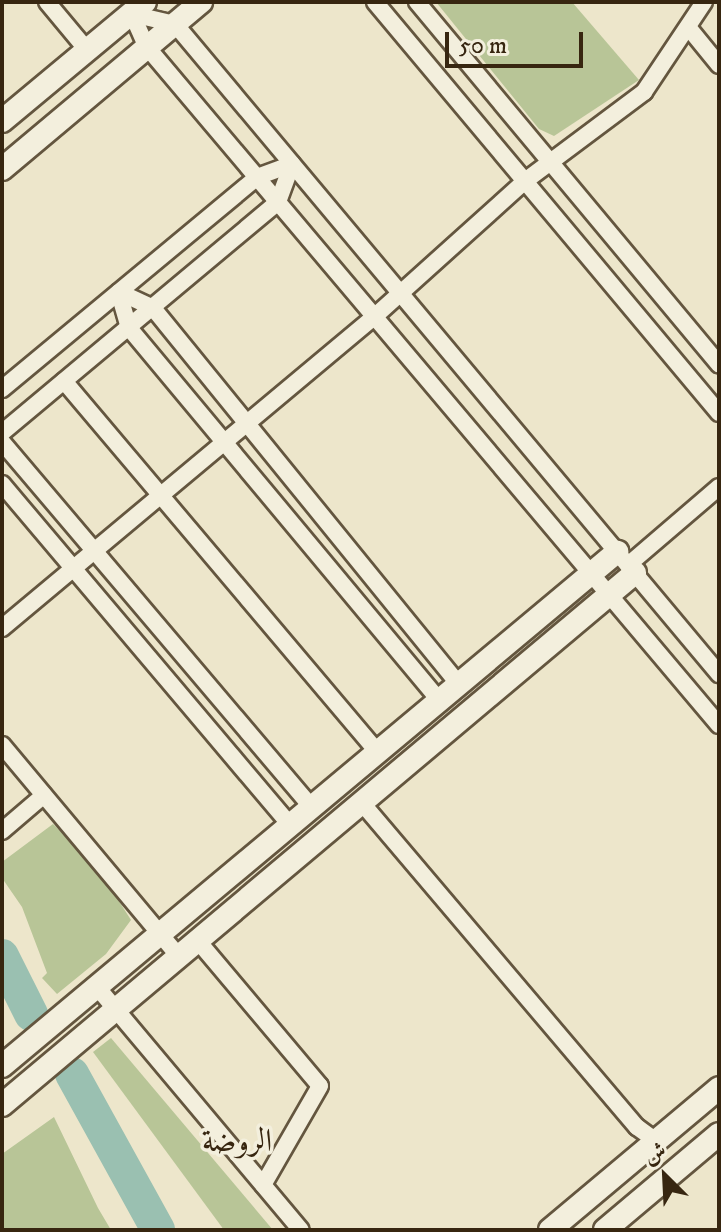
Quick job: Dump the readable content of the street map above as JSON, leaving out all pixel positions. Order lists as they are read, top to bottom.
{
  "districts": ["الروضة"],
  "scale_bar": "50 m",
  "north": "top left"
}
